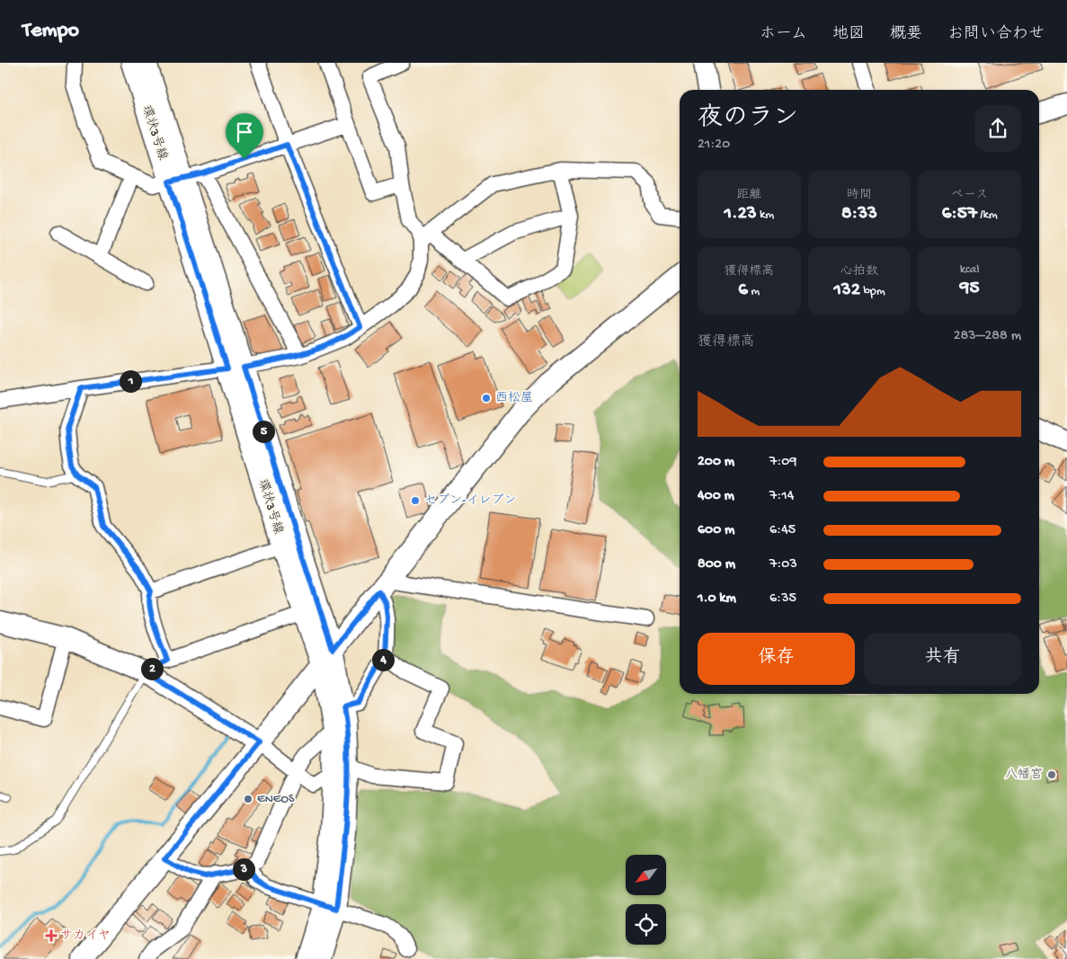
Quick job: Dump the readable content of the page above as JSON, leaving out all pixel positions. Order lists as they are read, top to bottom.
{
  "streets": {
    "street": ["環状3号線"]
  },
  "places": {
    "other": [
      "西松屋",
      "セブン-イレブン",
      "八幡宮",
      "ENEOS"
    ],
    "health": ["サカイヤ"]
  },
  "north": "bottom left",
  "page": {
    "header": "Tempo",
    "nav": [
      "ホーム",
      "地図",
      "概要",
      "お問い合わせ"
    ],
    "heading": ["夜のラン", "21:20"],
    "stats": [
      ["距離", "1.23 km"],
      ["時間", "8:33"],
      ["ペース", "6:57 /km"],
      ["獲得標高", "6 m"],
      ["心拍数", "132 bpm"],
      ["kcal", "95"]
    ],
    "chart": ["獲得標高", "283–288 m"],
    "pins": [
      "1",
      "5",
      "4",
      "2",
      "3"
    ],
    "list": [
      {
        "name": "200 m",
        "note": "7:09"
      },
      {
        "name": "400 m",
        "note": "7:14"
      },
      {
        "name": "600 m",
        "note": "6:45"
      },
      {
        "name": "800 m",
        "note": "7:03"
      },
      {
        "name": "1.0 km",
        "note": "6:35"
      }
    ],
    "buttons": ["保存", "共有"]
  }
}
